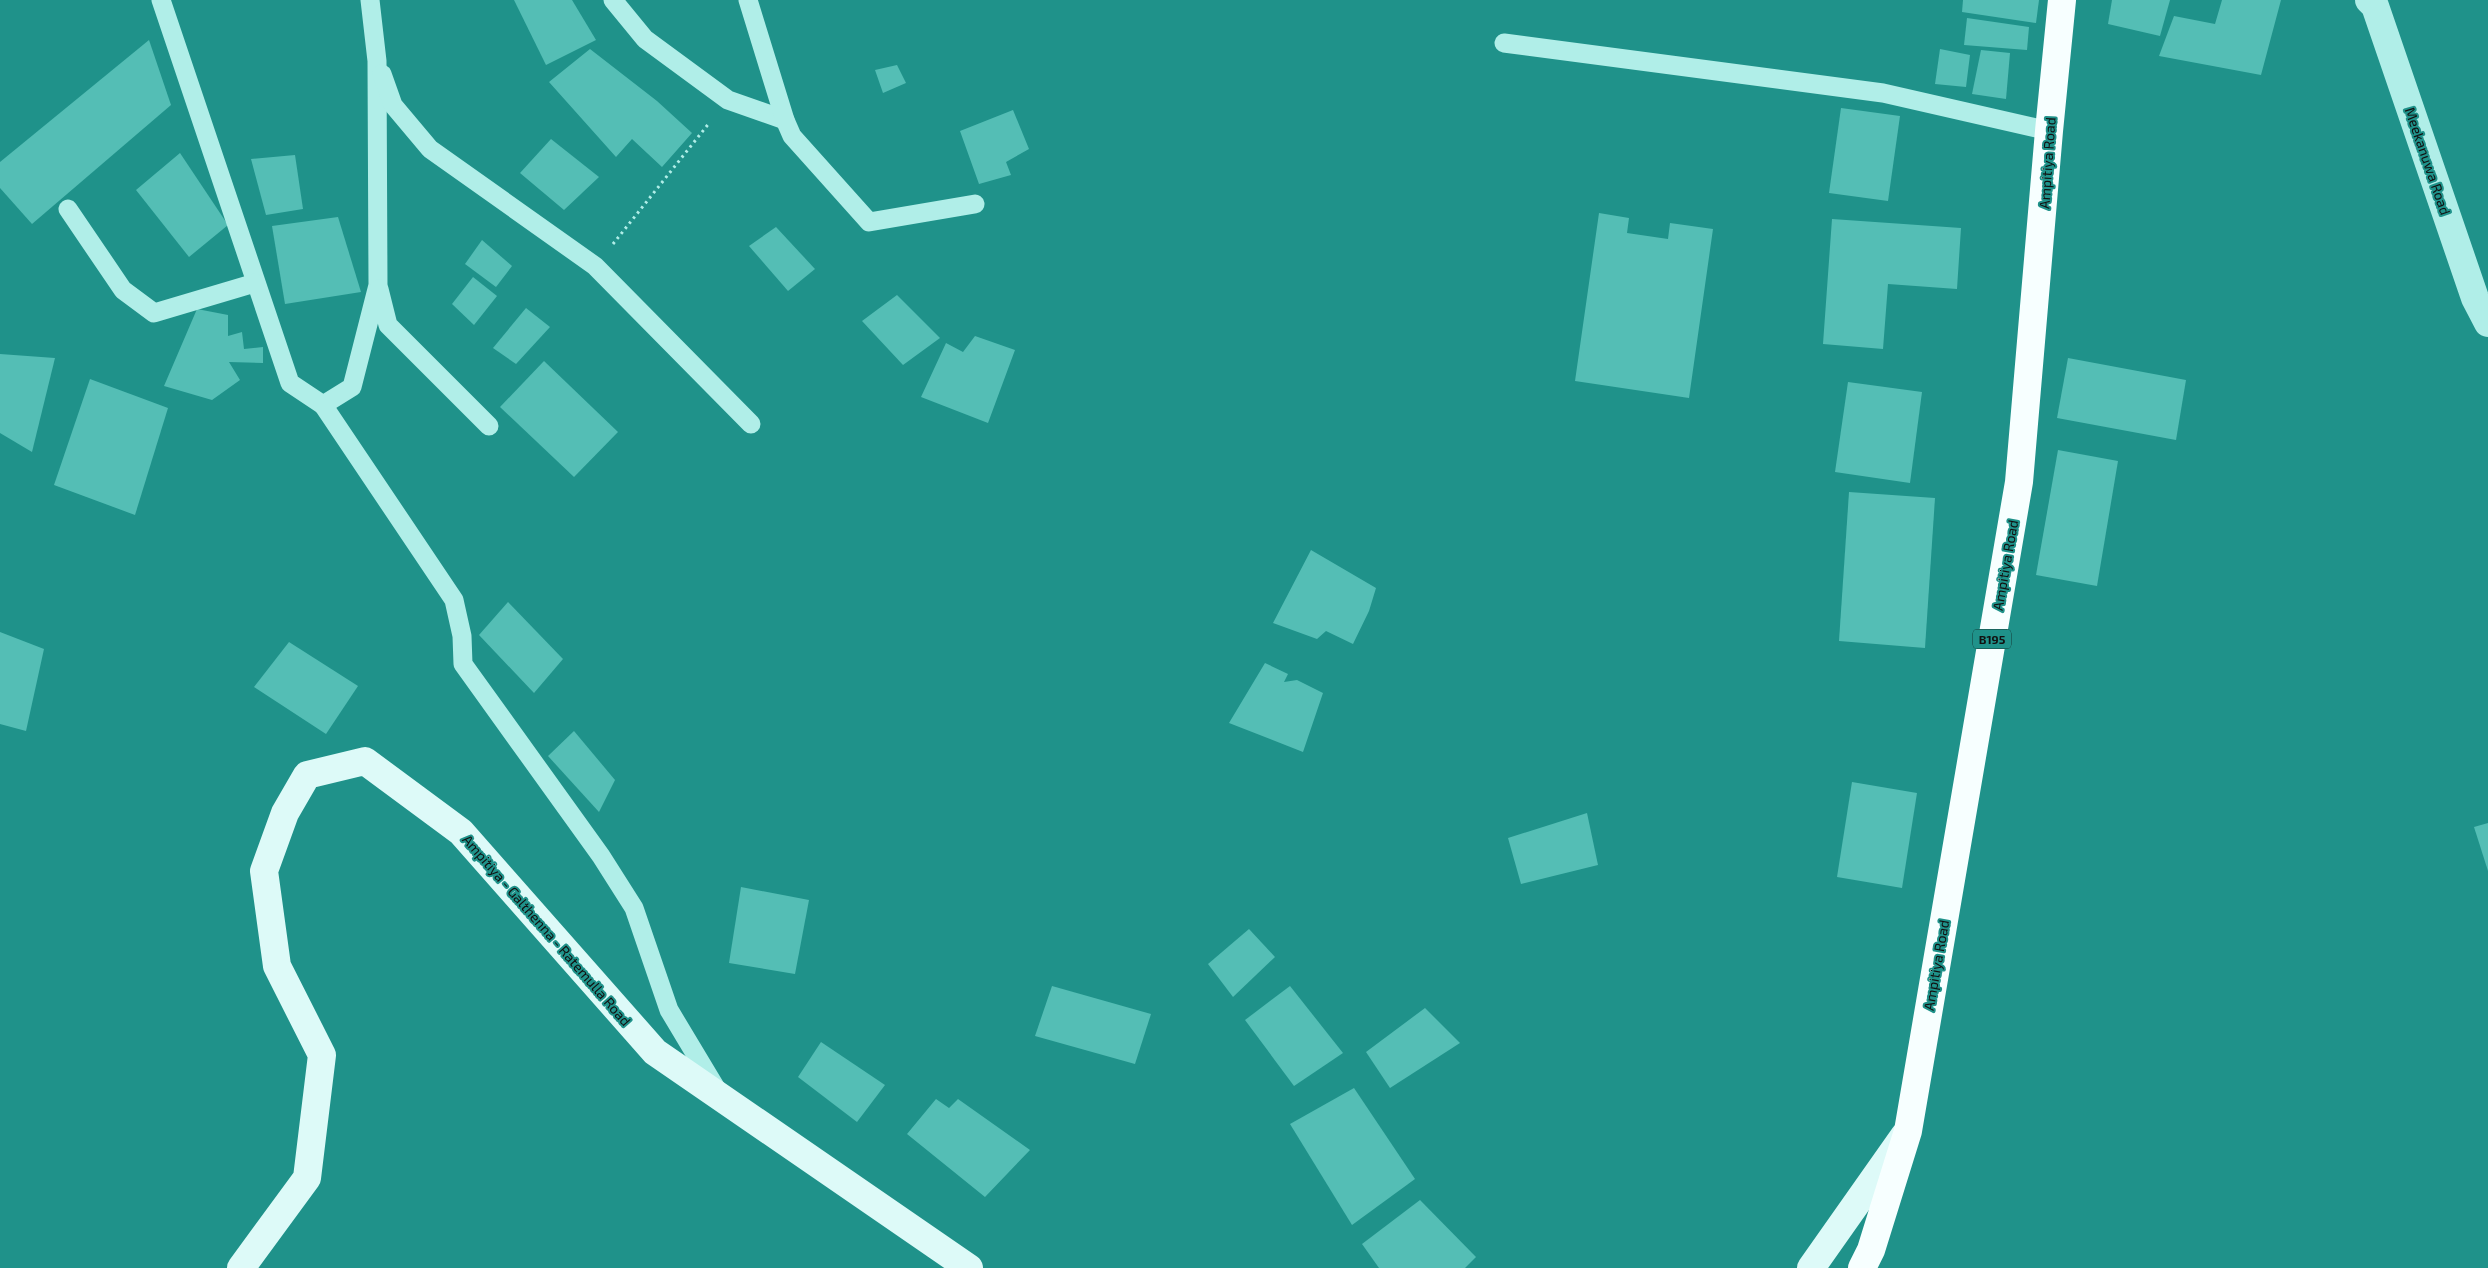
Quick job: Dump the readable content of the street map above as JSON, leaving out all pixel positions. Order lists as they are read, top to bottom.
{
  "streets": {
    "main road": ["Ampitiya Road", "B195"],
    "street": ["Meekanuwa Road", "Ampitiya - Galthenna - Ratemulla Road"]
  }
}
